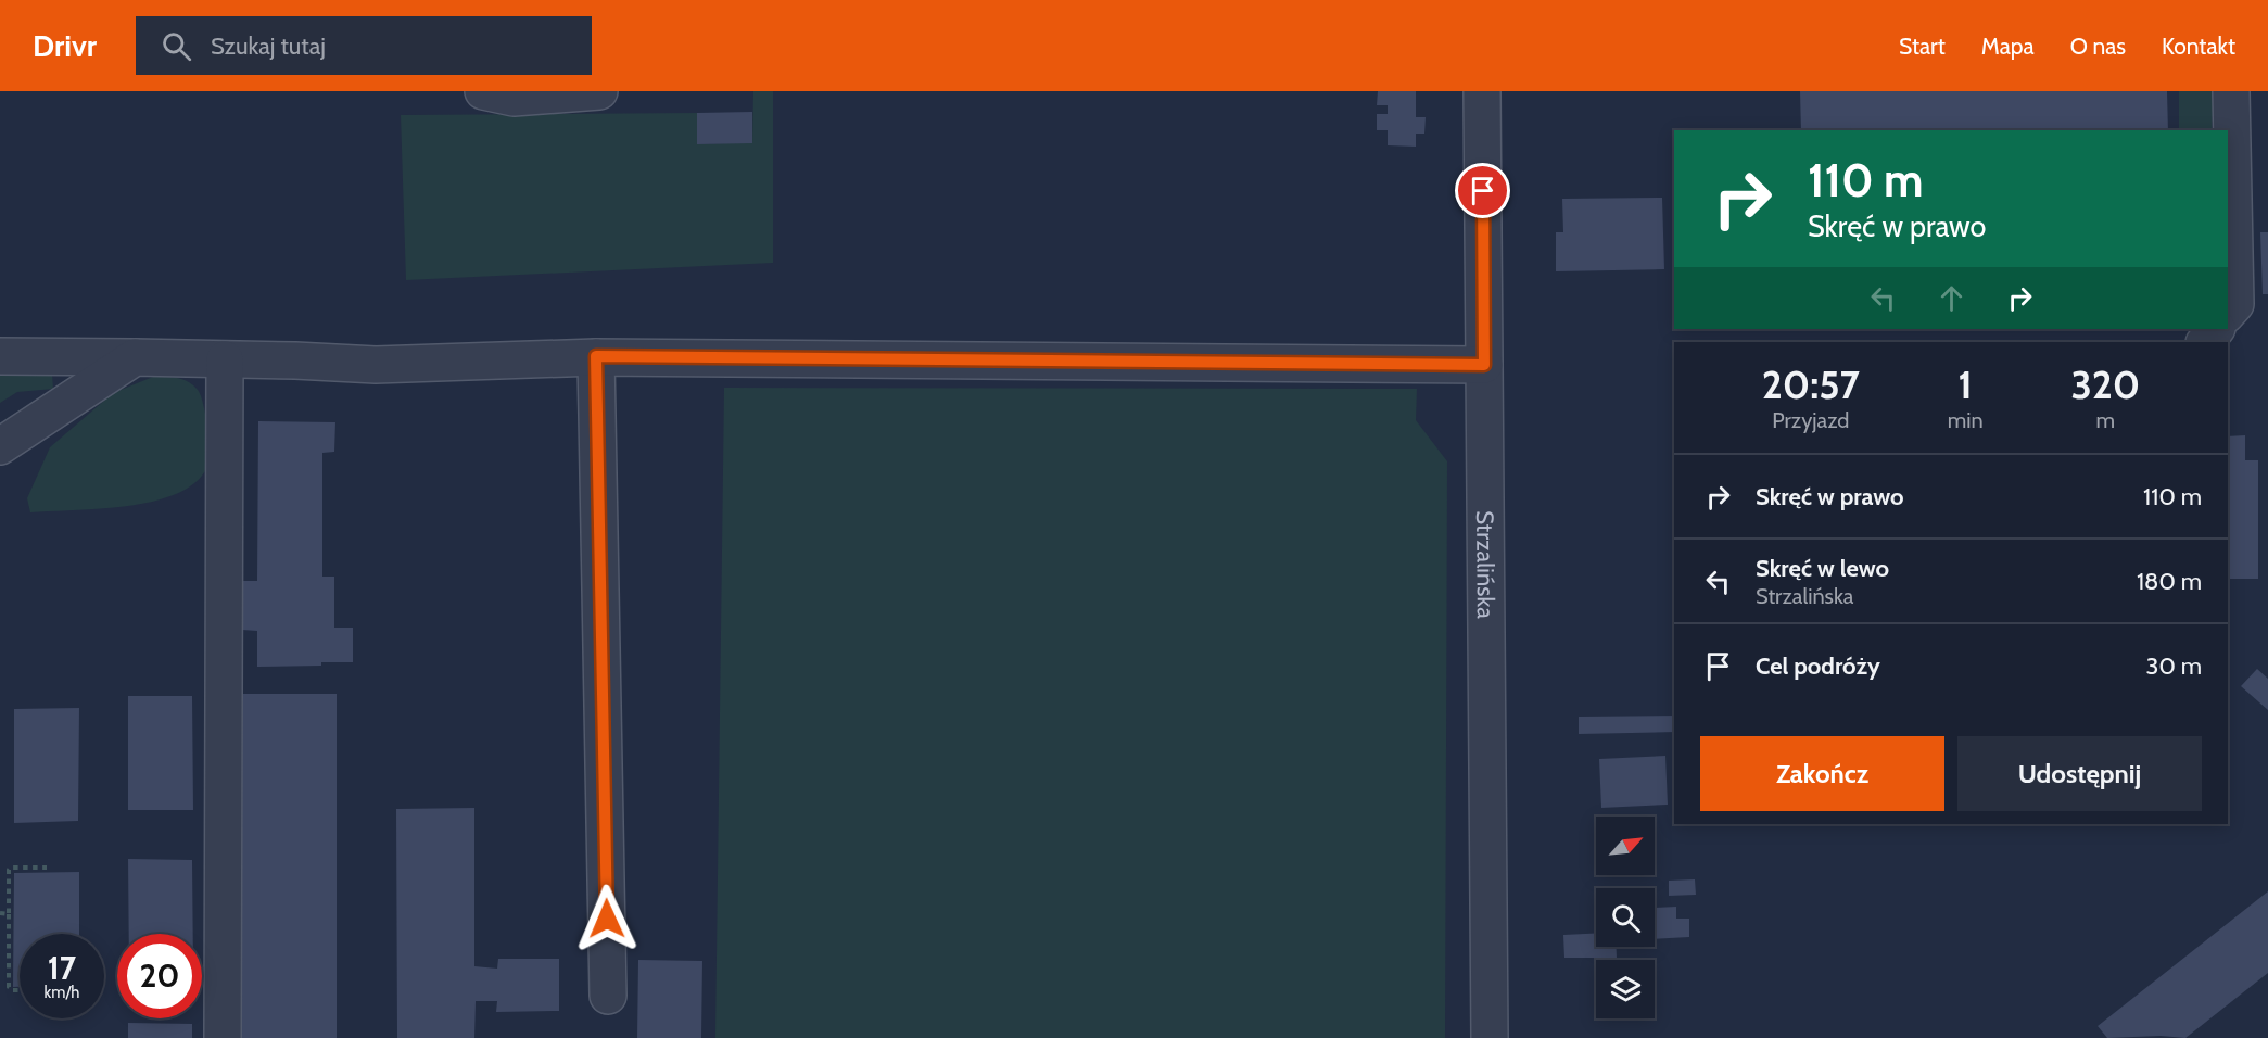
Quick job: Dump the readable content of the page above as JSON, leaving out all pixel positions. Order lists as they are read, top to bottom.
{
  "streets": {
    "street": ["Strzalińska"]
  },
  "north": "top right",
  "page": {
    "header": "Drivr",
    "search": "Szukaj tutaj",
    "nav": [
      "Start",
      "Mapa",
      "O nas",
      "Kontakt"
    ],
    "turn": ["110 m", "Skręć w prawo"],
    "eta": [
      "20:57",
      "Przyjazd",
      "1",
      "min",
      "320",
      "m"
    ],
    "list": [
      {
        "name": "Skręć w prawo",
        "value": "110 m"
      },
      {
        "name": "Skręć w lewo",
        "note": "Strzalińska",
        "value": "180 m"
      },
      {
        "name": "Cel podróży",
        "value": "30 m"
      }
    ],
    "buttons": ["Zakończ", "Udostępnij"],
    "speed": "17 km/h",
    "limit": "20"
  }
}
